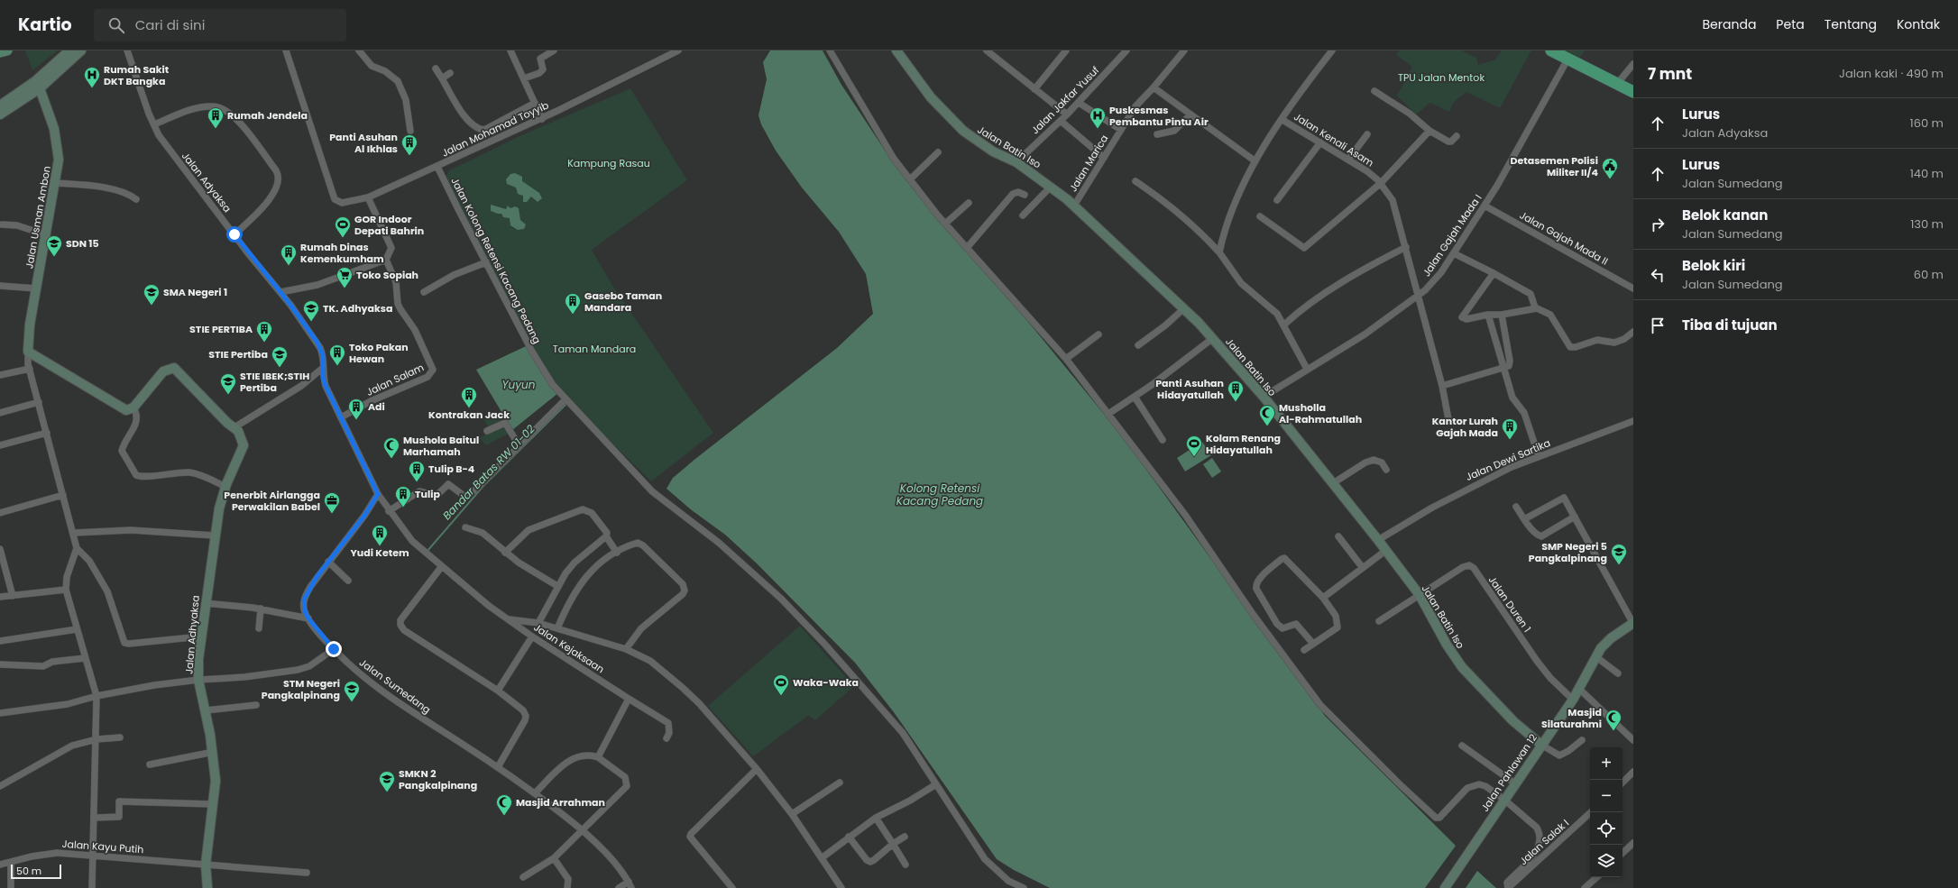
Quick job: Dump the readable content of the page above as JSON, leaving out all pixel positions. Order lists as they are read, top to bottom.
{
  "streets": {
    "street": [
      "Jalan Jakfar Yusuf",
      "Jalan Mohamad Toyyib",
      "Jalan Kenali Asam",
      "Jalan Batin Iso",
      "Jalan Marica",
      "Jalan Adyaksa",
      "Jalan Usman Ambon",
      "Jalan Gajah Mada I",
      "Jalan Gajah Mada II",
      "Jalan Kolong Retensi Kacang Pedang",
      "Jalan Salam",
      "Jalan Dewi Sartika",
      "Jalan Duren 1",
      "Jalan Adhyaksa",
      "Jalan Kejaksaan",
      "Jalan Sumedang",
      "Jalan Pahlawan 12",
      "Jalan Salak I",
      "Jalan Kayu Putih"
    ]
  },
  "crossings": [
    ["Jalan Jakfar Yusuf", "Jalan Batin Iso"],
    ["Jalan Mohamad Toyyib", "Jalan Kolong Retensi Kacang Pedang"],
    ["Jalan Kenali Asam", "Jalan Gajah Mada I"],
    ["Jalan Batin Iso", "Jalan Marica"],
    ["Jalan Batin Iso", "Jalan Gajah Mada I"],
    ["Jalan Batin Iso", "Jalan Dewi Sartika"],
    ["Jalan Batin Iso", "Jalan Duren 1"],
    ["Jalan Batin Iso", "Jalan Pahlawan 12"],
    ["Jalan Gajah Mada I", "Jalan Gajah Mada II"],
    ["Jalan Duren 1", "Jalan Pahlawan 12"],
    ["Jalan Adhyaksa", "Jalan Kayu Putih"],
    ["Jalan Kejaksaan", "Jalan Sumedang"]
  ],
  "water": ["Yuyun", "Bandar Batas RW 01-02", "Kolong Retensi Kacang Pedang"],
  "parks": ["TPU Jalan Mentok", "Kampung Rasau", "Taman Mandara"],
  "places": {
    "hospital": ["Rumah Sakit DKT Bangka", "Puskesmas Pembantu Pintu Air"],
    "building": [
      "Rumah Jendela",
      "Panti Asuhan Al Ikhlas",
      "Rumah Dinas Kemenkumham",
      "Gasebo Taman Mandara",
      "STIE PERTIBA",
      "Toko Pakan Hewan",
      "Panti Asuhan Hidayatullah",
      "Kontrakan Jack",
      "Adi",
      "Kantor Lurah Gajah Mada",
      "Tulip B-4",
      "Tulip",
      "Yudi Ketem"
    ],
    "public building": ["Detasemen Polisi Militer II/4"],
    "sports": ["GOR Indoor Depati Bahrin", "Kolam Renang Hidayatullah", "Waka-Waka"],
    "school or university": [
      "SDN 15",
      "SMA Negeri 1",
      "TK. Adhyaksa",
      "STIE Pertiba",
      "STIE IBEK;STIH Pertiba",
      "SMP Negeri 5 Pangkalpinang",
      "STM Negeri Pangkalpinang",
      "SMKN 2 Pangkalpinang"
    ],
    "supermarket": ["Toko Sopiah"],
    "mosque": [
      "Musholla Al-Rahmatullah",
      "Mushola Baitul Marhamah",
      "Masjid Silaturahmi",
      "Masjid Arrahman"
    ],
    "office": ["Penerbit Airlangga Perwakilan Babel"]
  },
  "scale_bar": "50 m",
  "page": {
    "header": "Kartio",
    "search": "Cari di sini",
    "nav": [
      "Beranda",
      "Peta",
      "Tentang",
      "Kontak"
    ],
    "heading": ["7 mnt", "Jalan kaki · 490 m"],
    "list": [
      ["Lurus", "Jalan Adyaksa", "160 m"],
      ["Lurus", "Jalan Sumedang", "140 m"],
      ["Belok kanan", "Jalan Sumedang", "130 m"],
      ["Belok kiri", "Jalan Sumedang", "60 m"],
      "Tiba di tujuan"
    ],
    "map_buttons": ["+", "−"],
    "scale": "50 m"
  }
}
